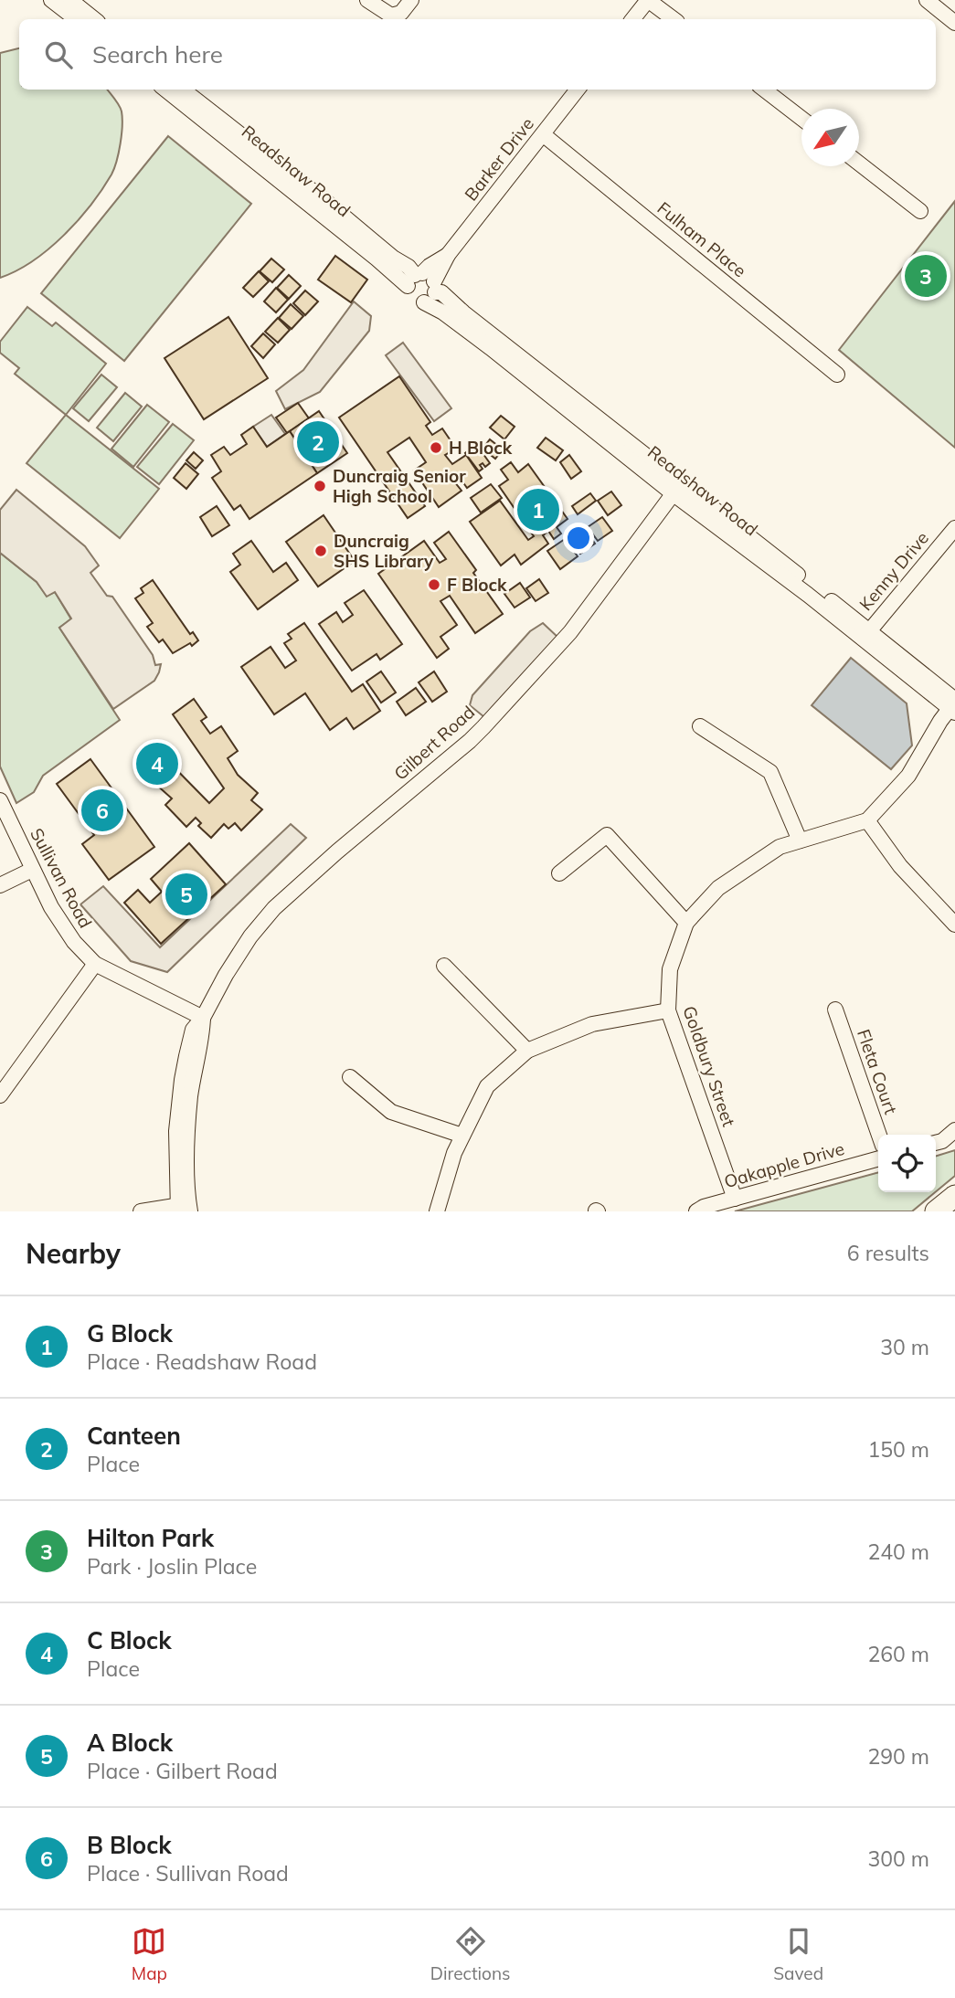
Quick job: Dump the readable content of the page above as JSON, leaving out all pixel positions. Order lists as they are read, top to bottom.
{
  "streets": {
    "street": [
      "Barker Drive",
      "Readshaw Road",
      "Fulham Place",
      "Kenny Drive",
      "Gilbert Road",
      "Sullivan Road",
      "Goldbury Street",
      "Fleta Court",
      "Oakapple Drive"
    ]
  },
  "crossings": [
    ["Barker Drive", "Readshaw Road"],
    ["Barker Drive", "Fulham Place"],
    ["Readshaw Road", "Kenny Drive"],
    ["Readshaw Road", "Gilbert Road"],
    ["Gilbert Road", "Sullivan Road"],
    ["Goldbury Street", "Oakapple Drive"]
  ],
  "places": [
    "H Block",
    "Duncraig Senior High School",
    "Duncraig SHS Library",
    "F Block"
  ],
  "north": "bottom left",
  "page": {
    "search": "Search here",
    "pins": [
      "3",
      "2",
      "1",
      "4",
      "6",
      "5"
    ],
    "heading": ["Nearby", "6 results"],
    "list": [
      {
        "mark": "1",
        "name": "G Block",
        "note": "Place · Readshaw Road",
        "value": "30 m"
      },
      {
        "mark": "2",
        "name": "Canteen",
        "note": "Place",
        "value": "150 m"
      },
      {
        "mark": "3",
        "name": "Hilton Park",
        "note": "Park · Joslin Place",
        "value": "240 m"
      },
      {
        "mark": "4",
        "name": "C Block",
        "note": "Place",
        "value": "260 m"
      },
      {
        "mark": "5",
        "name": "A Block",
        "note": "Place · Gilbert Road",
        "value": "290 m"
      },
      {
        "mark": "6",
        "name": "B Block",
        "note": "Place · Sullivan Road",
        "value": "300 m"
      }
    ],
    "nav": ["Map", "Directions", "Saved"]
  }
}
